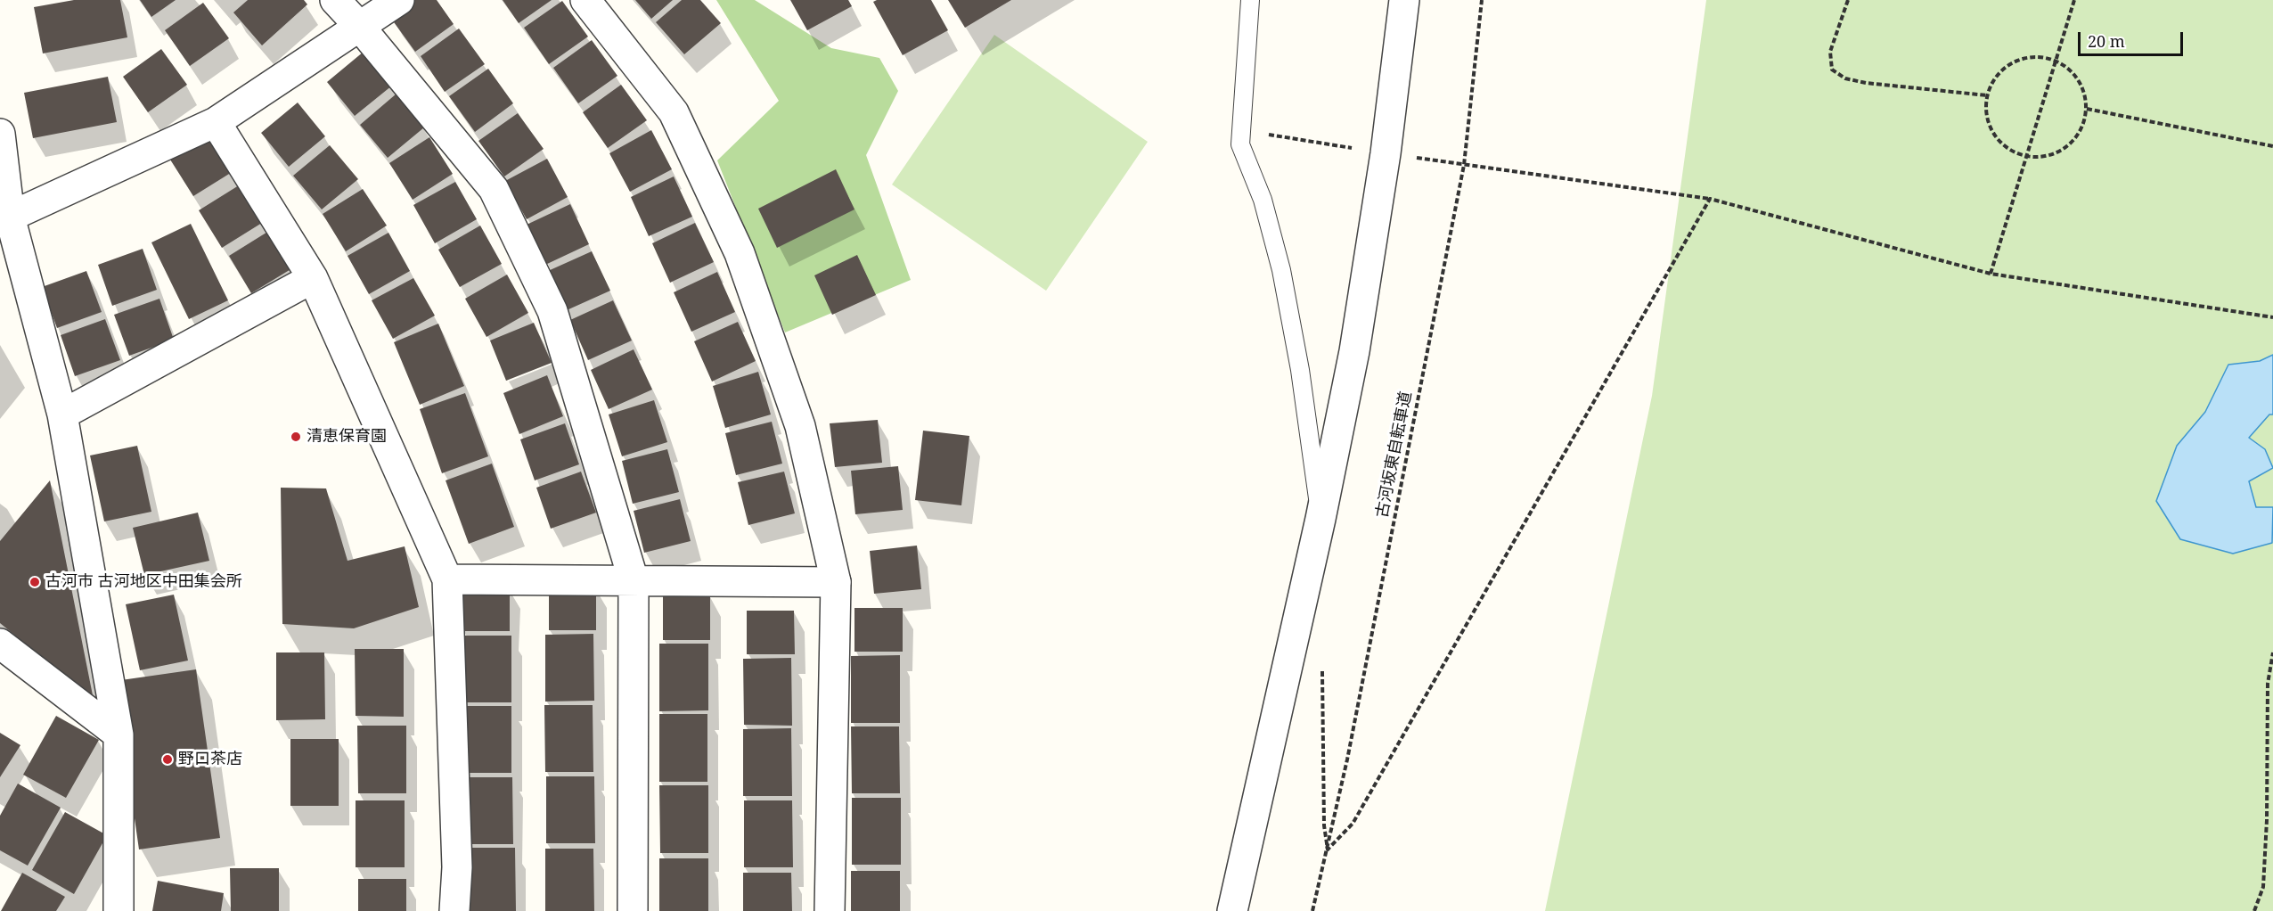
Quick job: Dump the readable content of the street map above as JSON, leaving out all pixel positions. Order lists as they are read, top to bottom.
{
  "streets": {
    "path": ["古河坂東自転車道"]
  },
  "places": ["清恵保育園", "古河市 古河地区中田集会所", "野口茶店"],
  "scale_bar": "20 m"
}
